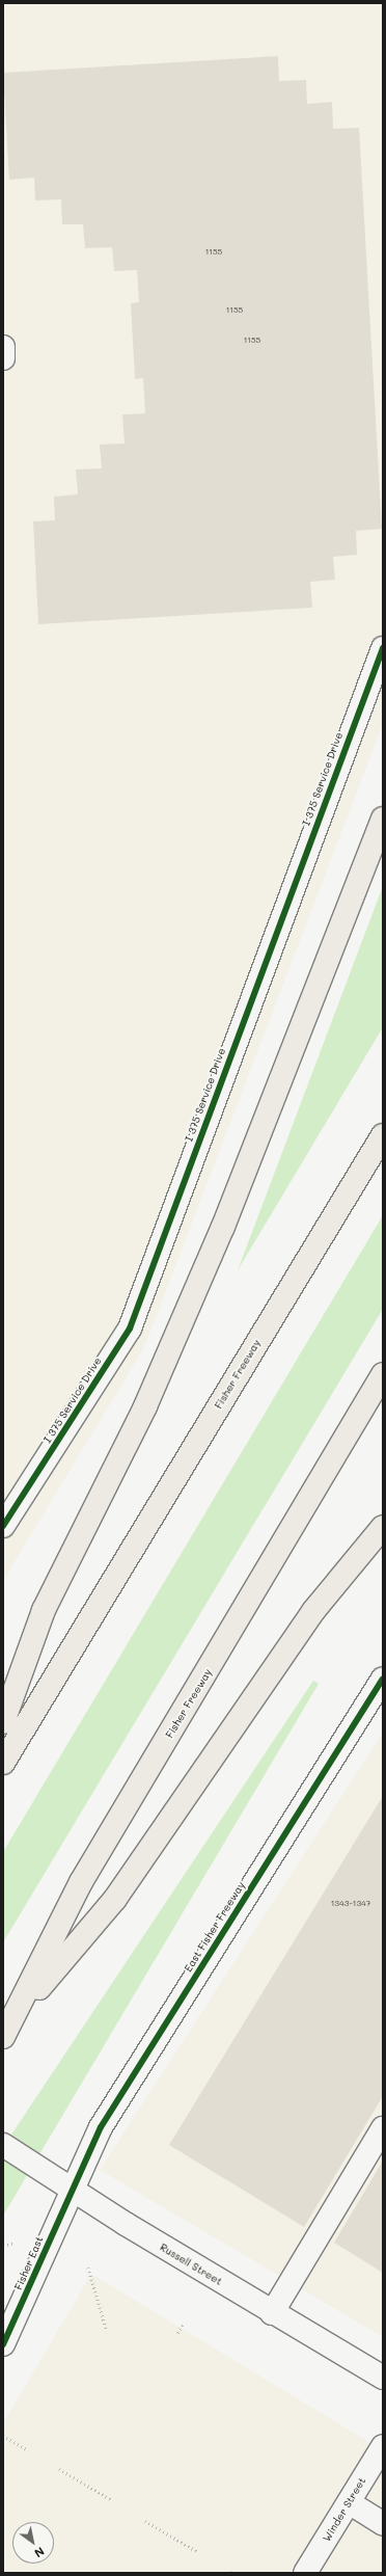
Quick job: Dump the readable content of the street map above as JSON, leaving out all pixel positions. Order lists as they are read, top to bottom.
{
  "streets": {
    "highway": ["Fisher Freeway"],
    "street": [
      "I 375 Service Drive",
      "East Fisher Freeway",
      "Fisher East",
      "Russell Street",
      "Winder Street"
    ]
  },
  "crossings": [
    ["East Fisher Freeway", "Fisher East"],
    ["East Fisher Freeway", "Russell Street"],
    ["Fisher East", "Russell Street"]
  ],
  "house_numbers": [
    "1155",
    "1155",
    "1155",
    "1343-1347"
  ],
  "north": "bottom right"
}
